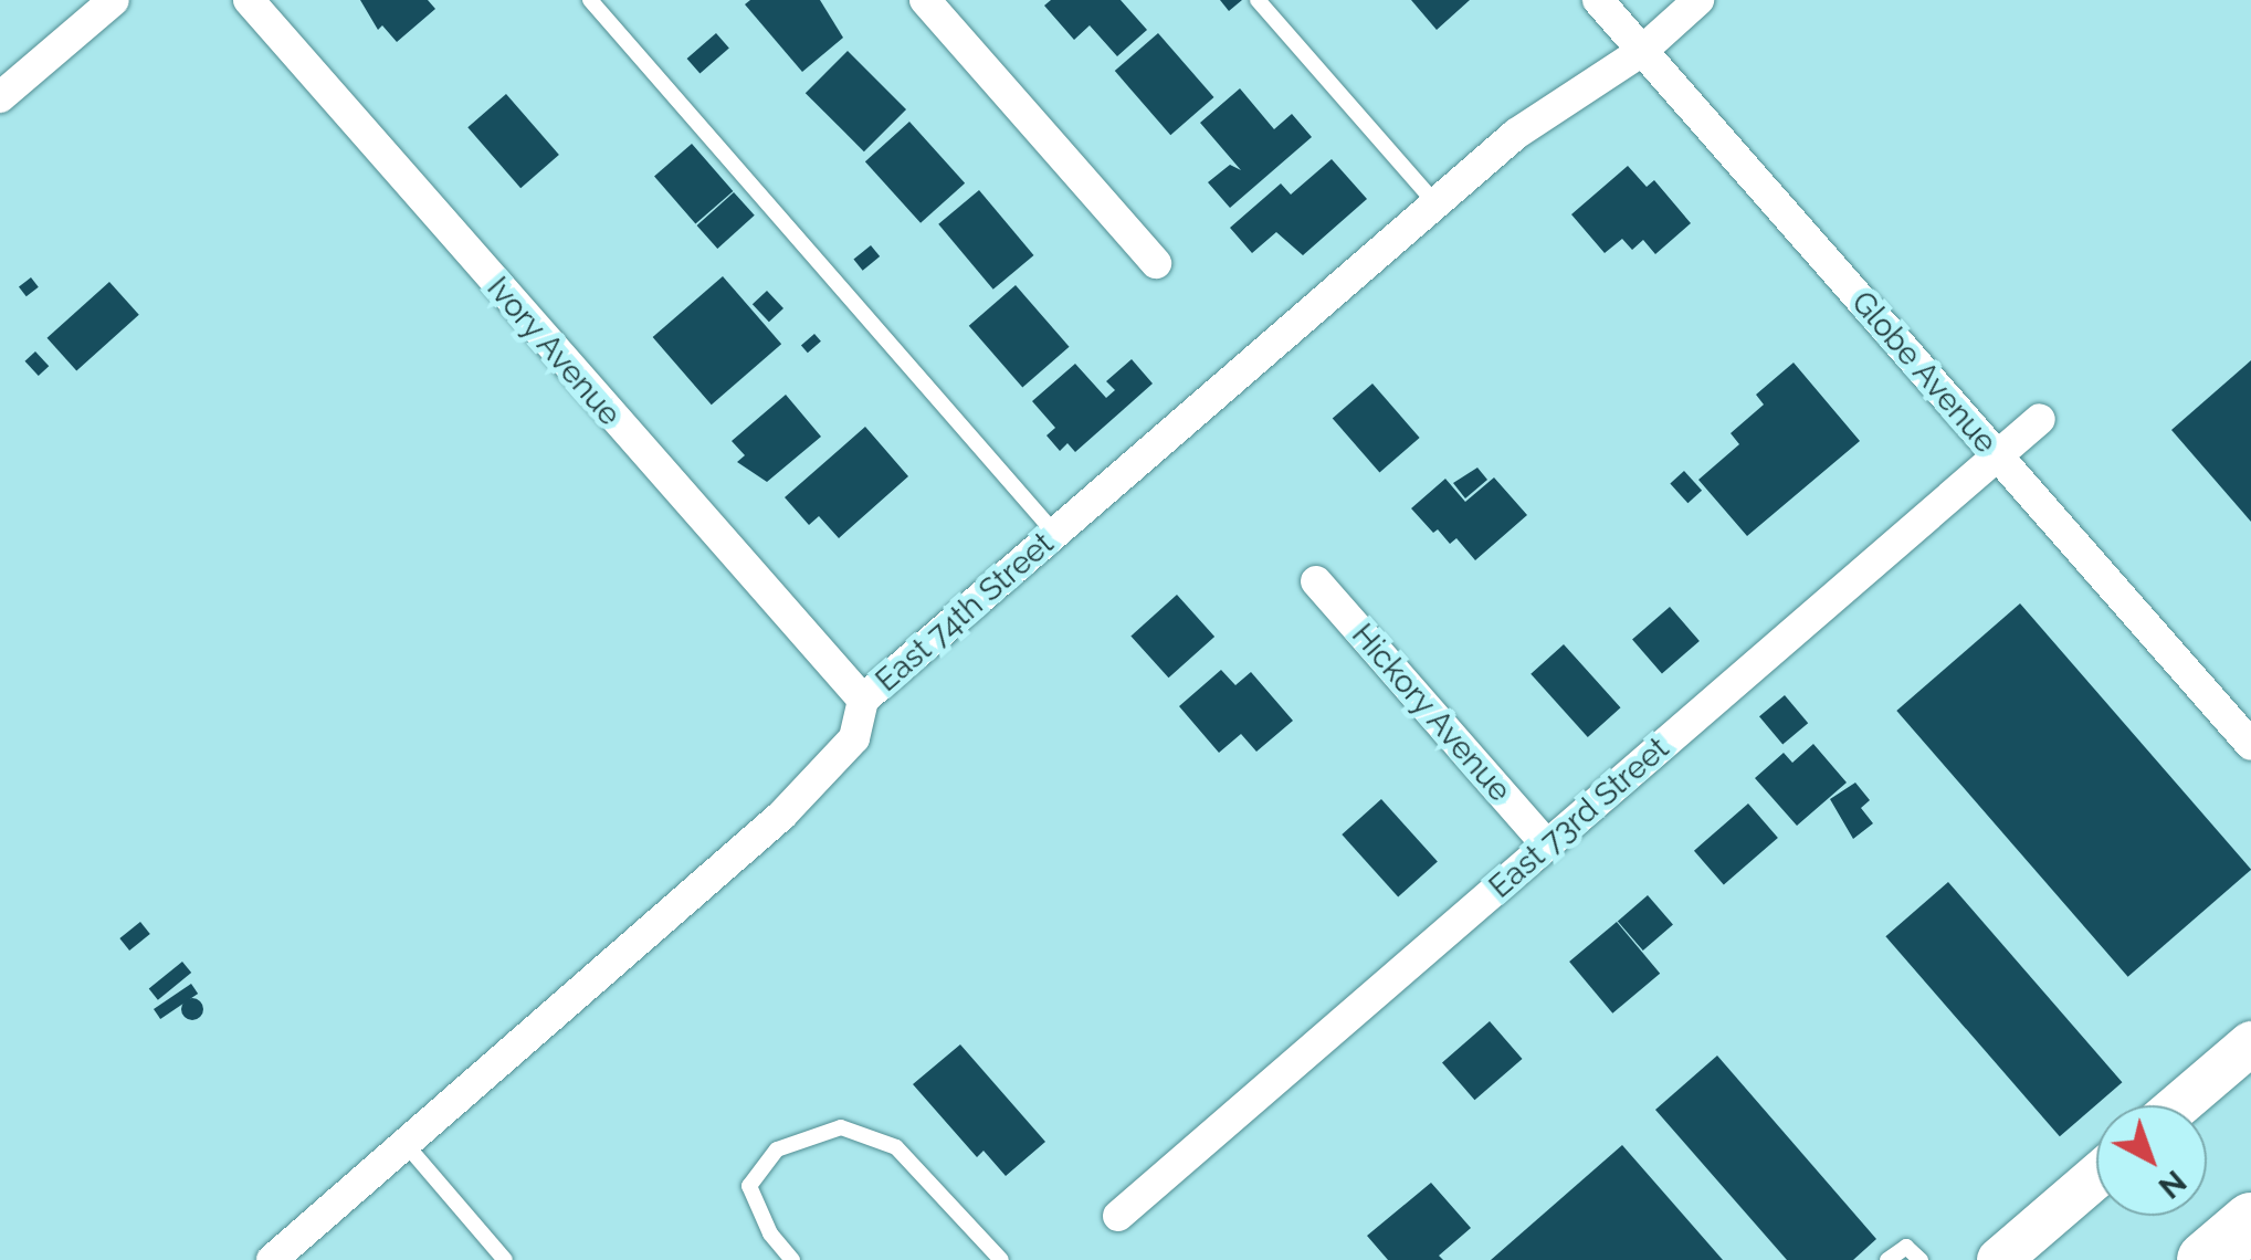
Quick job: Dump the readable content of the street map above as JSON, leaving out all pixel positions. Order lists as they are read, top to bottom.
{
  "streets": {
    "street": [
      "Ivory Avenue",
      "Globe Avenue",
      "East 74th Street",
      "Hickory Avenue",
      "East 73rd Street"
    ]
  },
  "crossings": [
    ["Ivory Avenue", "East 74th Street"],
    ["Globe Avenue", "East 74th Street"],
    ["Globe Avenue", "East 73rd Street"],
    ["Hickory Avenue", "East 73rd Street"]
  ],
  "north": "bottom right"
}
